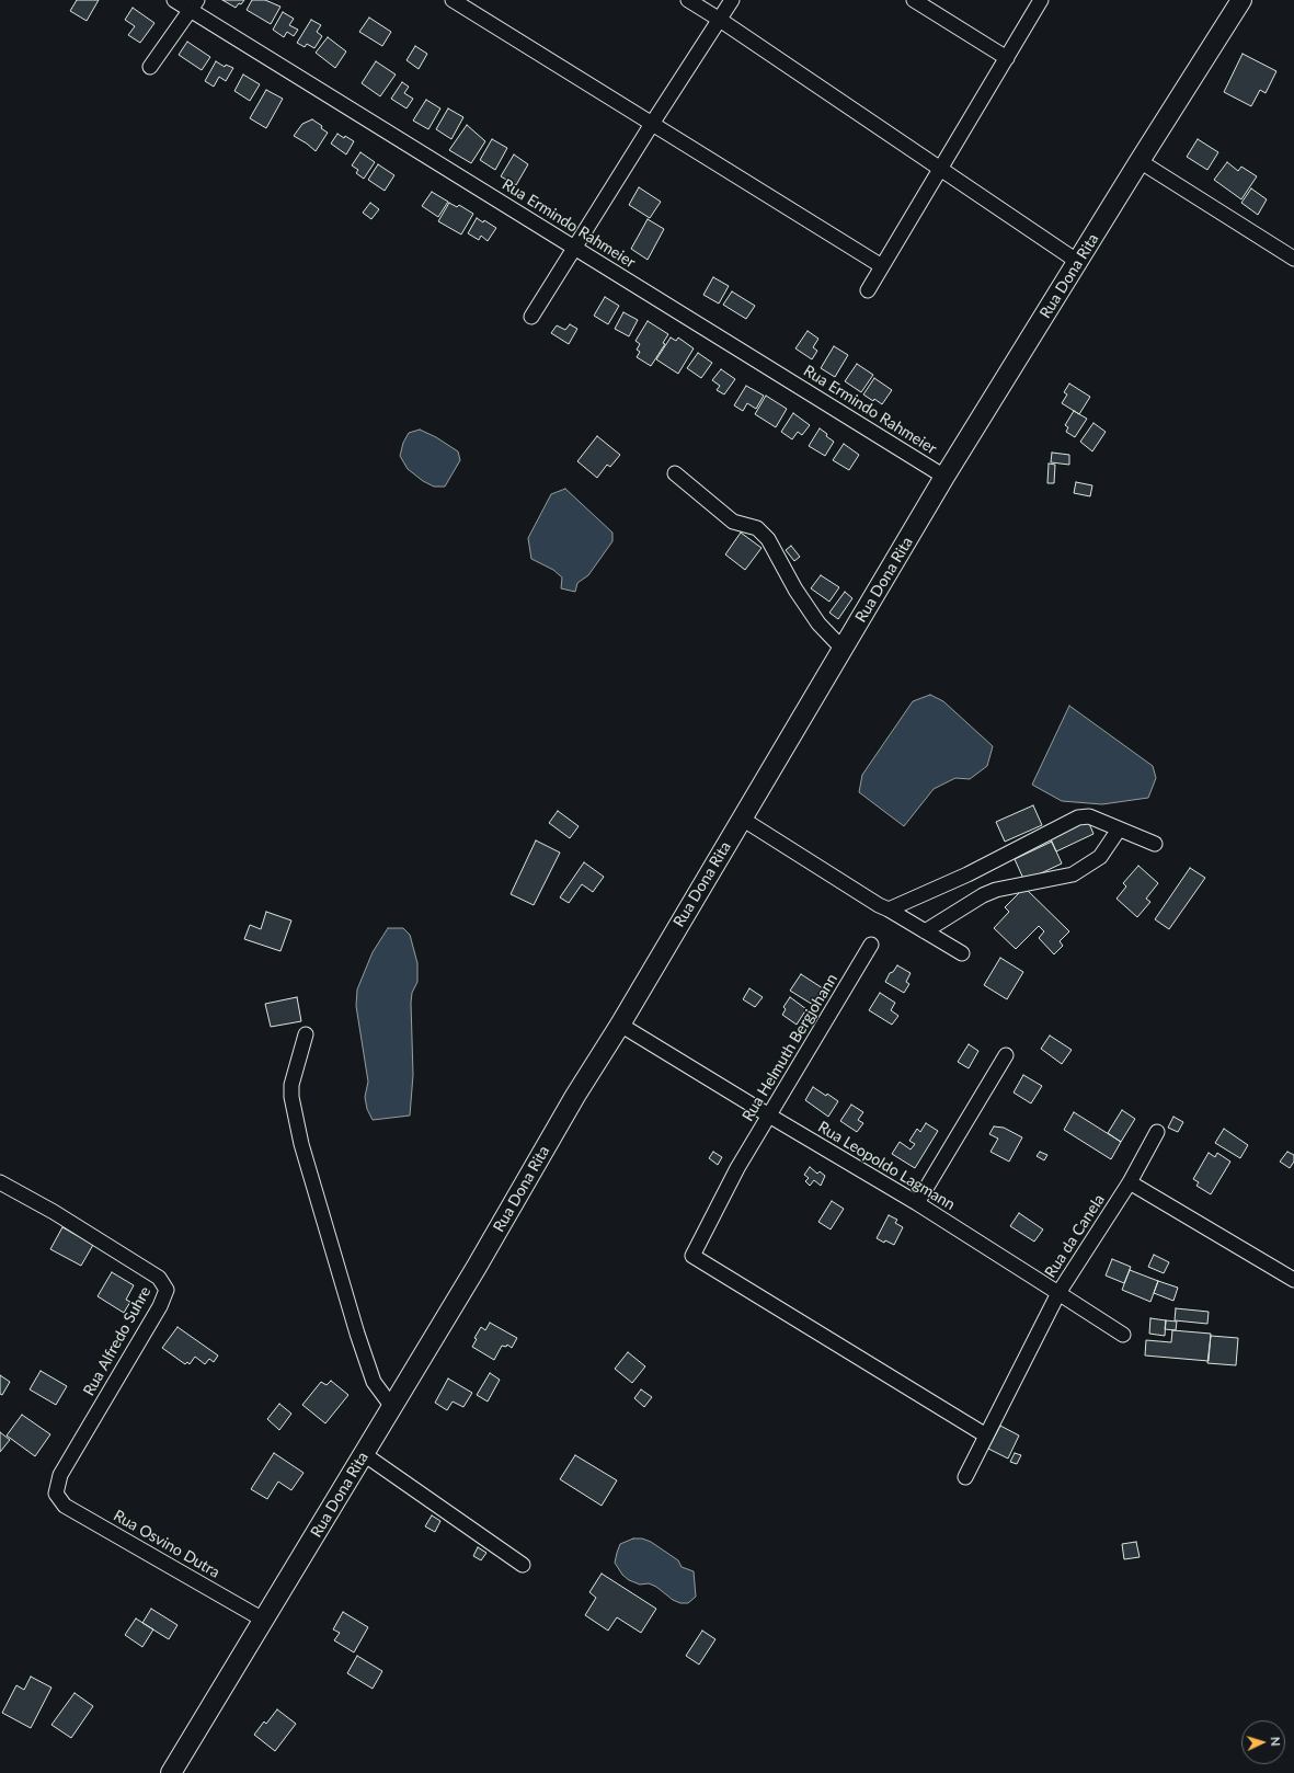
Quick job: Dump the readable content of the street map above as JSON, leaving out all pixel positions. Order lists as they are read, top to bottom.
{
  "streets": {
    "main road": ["Rua Dona Rita"],
    "street": [
      "Rua Ermindo Rahmeier",
      "Rua Helmuth Bergjohann",
      "Rua Leopoldo Lagmann",
      "Rua da Canela",
      "Rua Alfredo Suhre",
      "Rua Osvino Dutra"
    ]
  },
  "crossings": [
    ["Rua Ermindo Rahmeier", "Rua Dona Rita"],
    ["Rua Dona Rita", "Rua Leopoldo Lagmann"],
    ["Rua Dona Rita", "Rua Osvino Dutra"],
    ["Rua Helmuth Bergjohann", "Rua Leopoldo Lagmann"],
    ["Rua Leopoldo Lagmann", "Rua da Canela"],
    ["Rua Alfredo Suhre", "Rua Osvino Dutra"]
  ],
  "north": "right"
}
